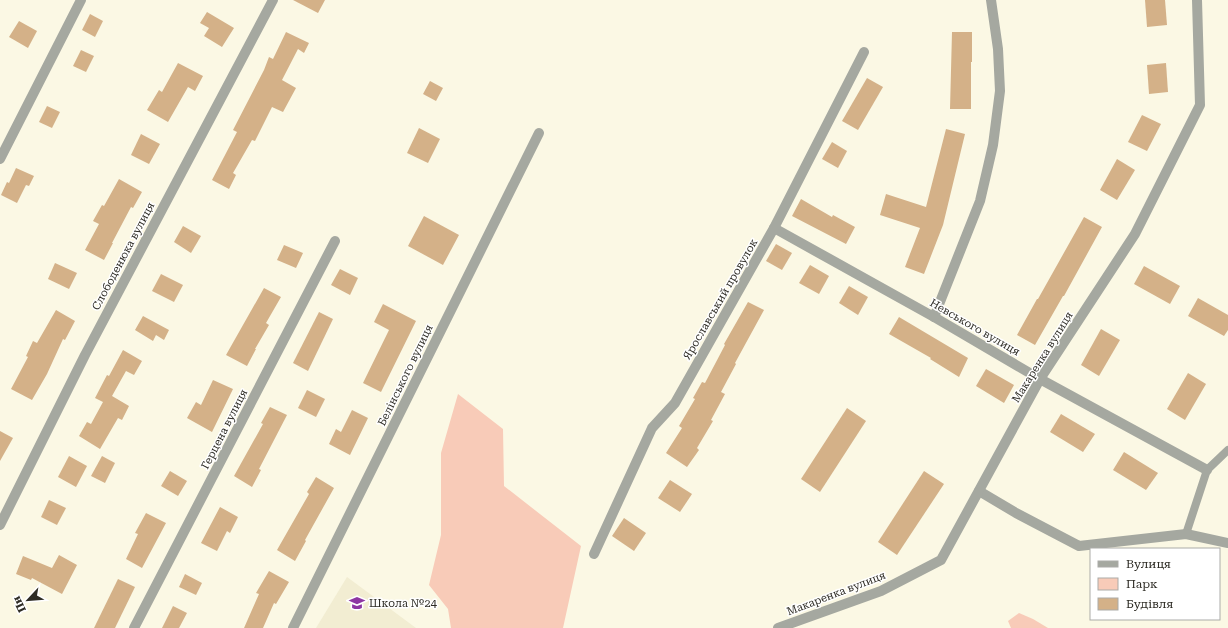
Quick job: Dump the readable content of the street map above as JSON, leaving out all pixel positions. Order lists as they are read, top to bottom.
{
  "streets": {
    "street": [
      "Слободенюка вулиця",
      "Ярославський провулок",
      "Невського вулиця",
      "Макаренка вулиця",
      "Белінського вулиця",
      "Герцена вулиця"
    ]
  },
  "crossings": [
    ["Ярославський провулок", "Невського вулиця"],
    ["Невського вулиця", "Макаренка вулиця"]
  ],
  "places": {
    "school or university": ["Школа №24"]
  },
  "legend": ["Вулиця", "Парк", "Будівля"],
  "north": "bottom left"
}
